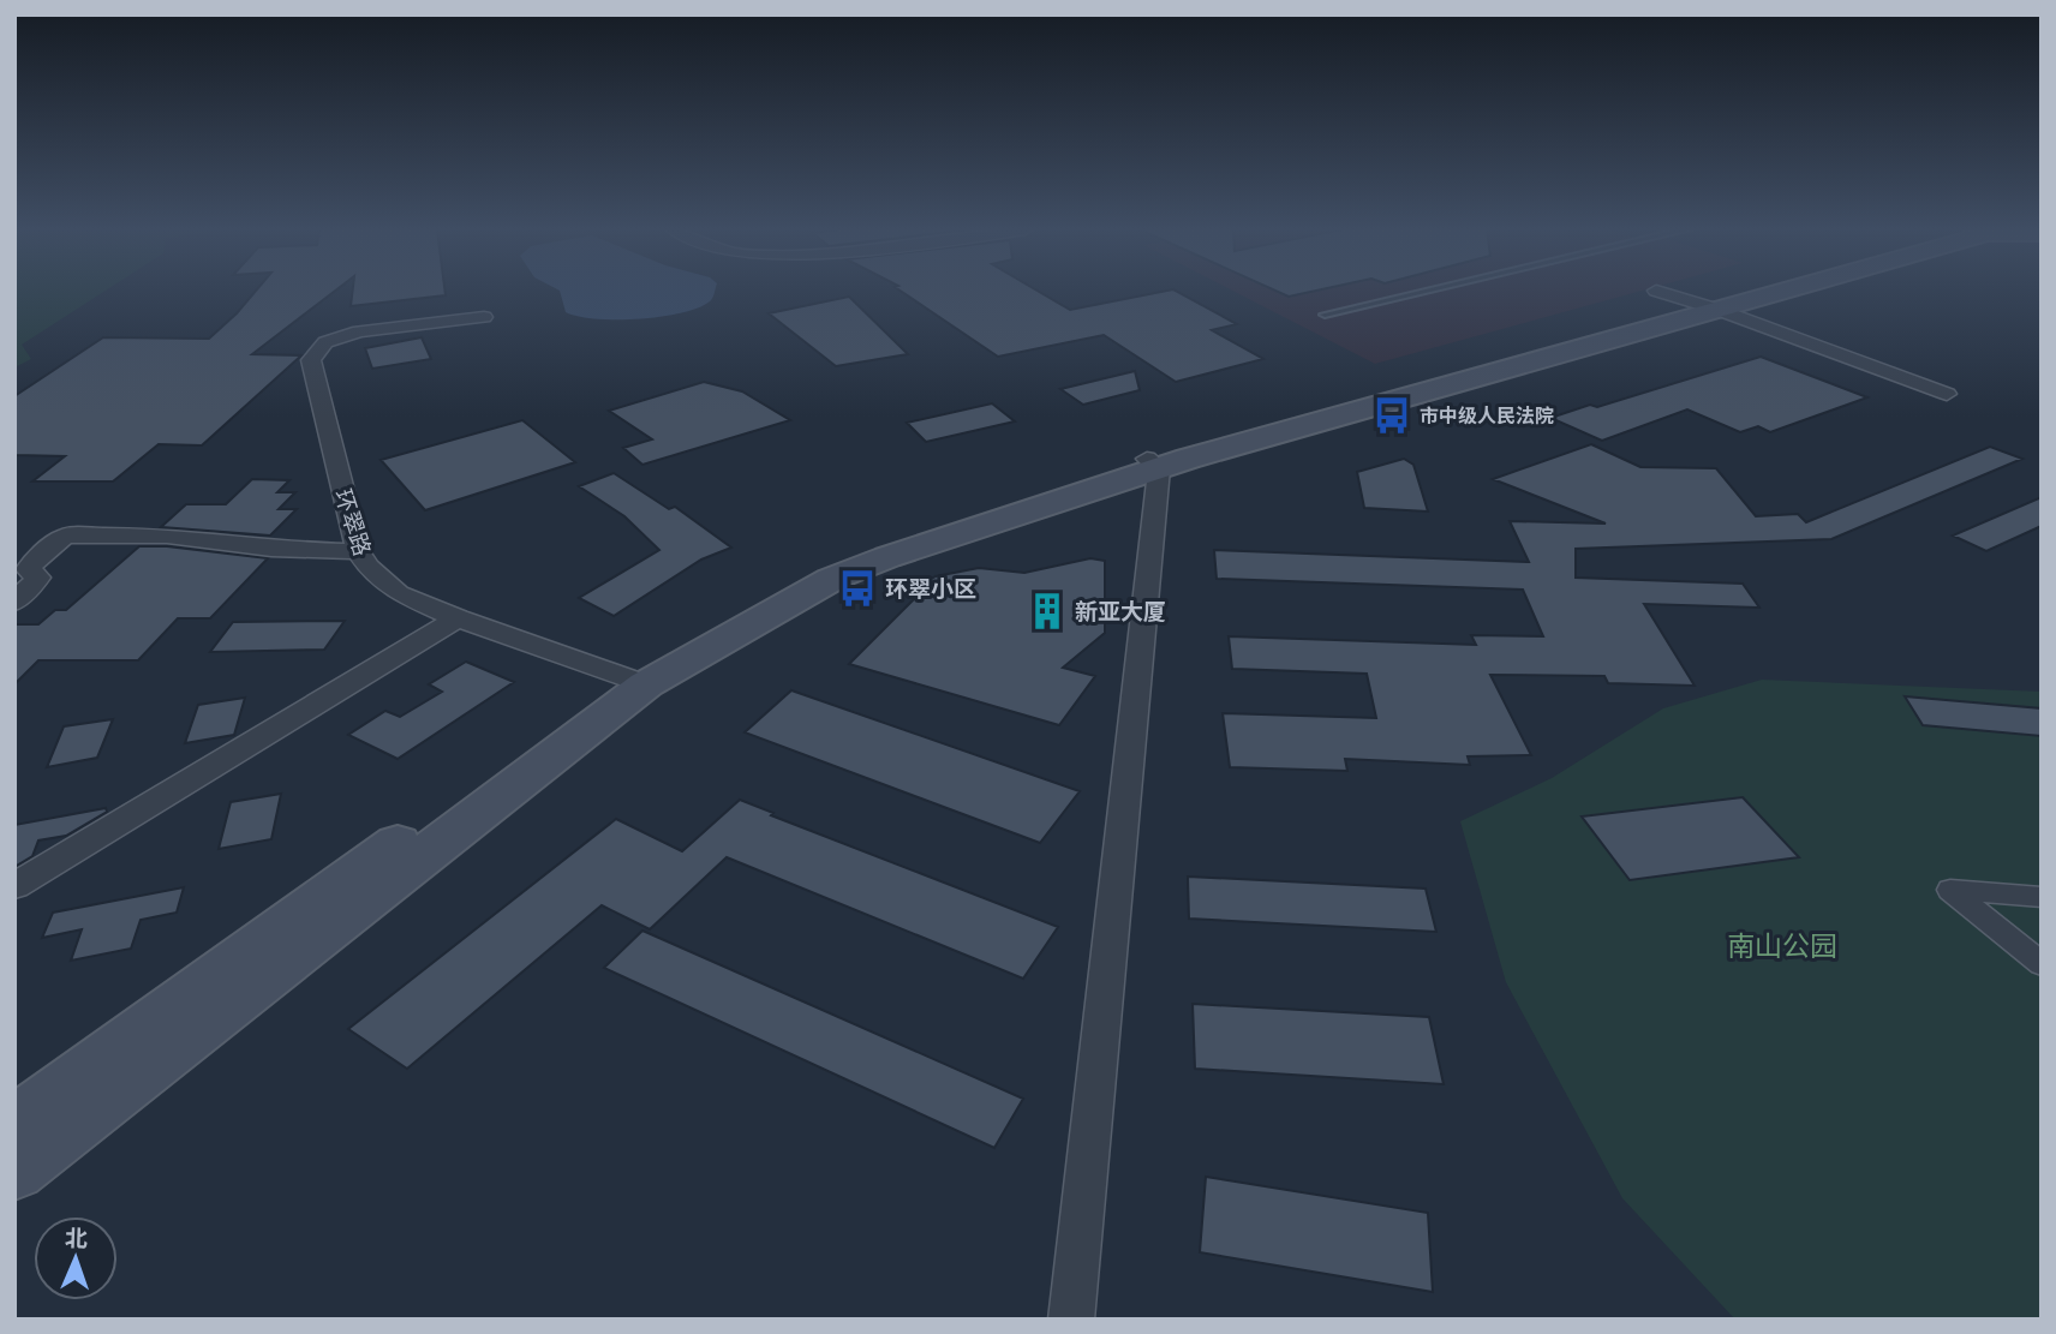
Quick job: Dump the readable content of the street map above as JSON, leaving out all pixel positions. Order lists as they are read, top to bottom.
{
  "streets": {
    "street": ["环翠路"]
  },
  "parks": ["南山公园"],
  "places": {
    "bus stop": ["市中级人民法院", "环翠小区"],
    "building": ["新亚大厦"]
  },
  "north": "top"
}
